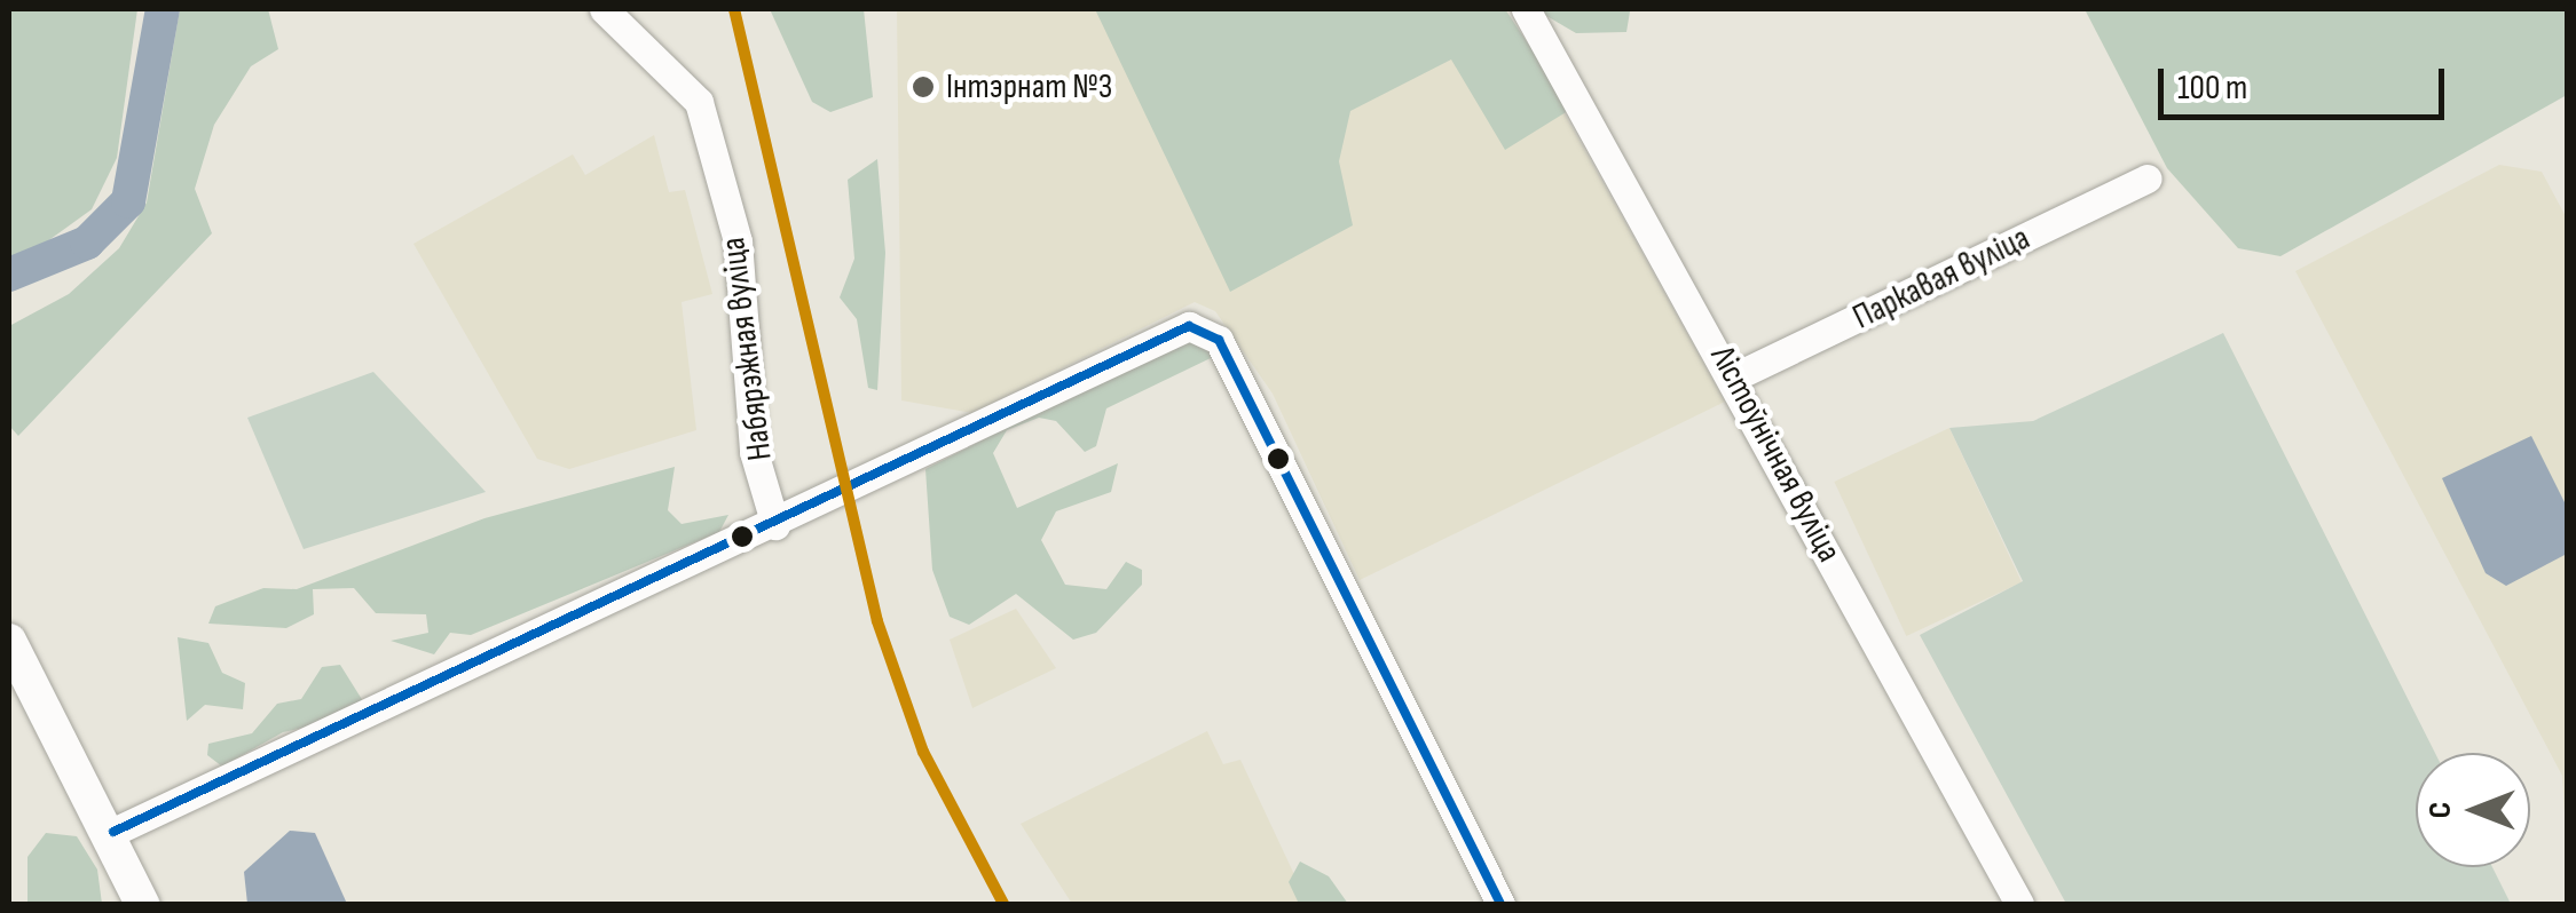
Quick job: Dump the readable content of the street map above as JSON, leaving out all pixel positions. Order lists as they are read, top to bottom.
{
  "streets": {
    "street": ["Паркавая вуліца", "Набярэжная вуліца", "Лістоўнічная вуліца"]
  },
  "crossings": [
    ["Паркавая вуліца", "Лістоўнічная вуліца"]
  ],
  "places": ["Інтэрнат №3"],
  "scale_bar": "100 m",
  "north": "left"
}
